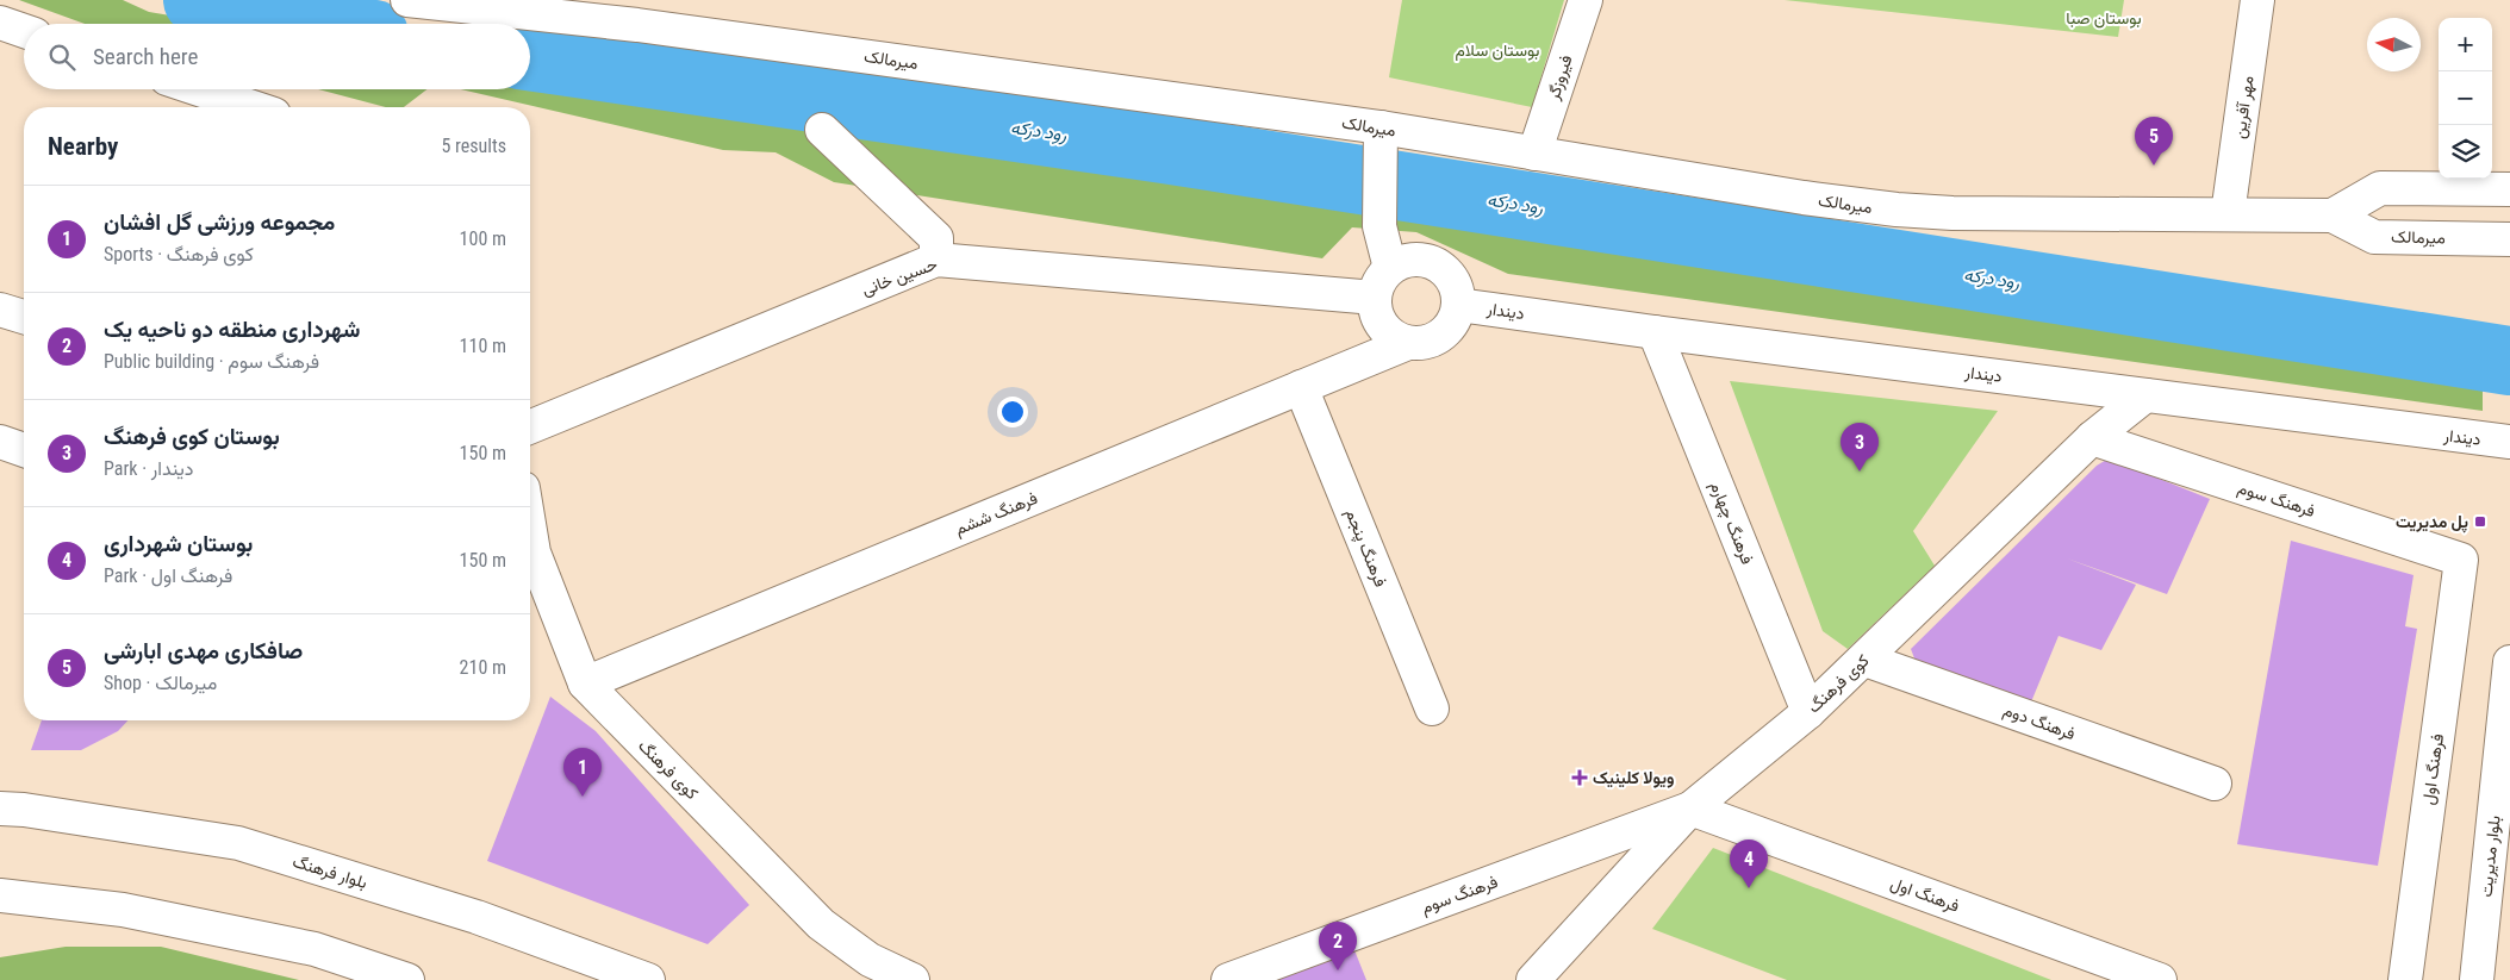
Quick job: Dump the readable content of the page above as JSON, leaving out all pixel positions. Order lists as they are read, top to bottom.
{
  "streets": {
    "street": [
      "میرمالک",
      "فیروزگر",
      "مهر آفرین",
      "حسین خانی",
      "دیندار",
      "فرهنگ سوم",
      "فرهنگ ششم",
      "فرهنگ چهارم",
      "فرهنگ پنجم",
      "کوی فرهنگ",
      "فرهنگ دوم",
      "فرهنگ اول",
      "بلوار مدیریت",
      "بلوار فرهنگ"
    ]
  },
  "crossings": [
    ["میرمالک", "فیروزگر"],
    ["میرمالک", "مهر آفرین"],
    ["حسین خانی", "دیندار"],
    ["حسین خانی", "فرهنگ ششم"],
    ["دیندار", "فرهنگ ششم"],
    ["دیندار", "فرهنگ چهارم"],
    ["دیندار", "کوی فرهنگ"],
    ["فرهنگ سوم", "کوی فرهنگ"],
    ["فرهنگ سوم", "فرهنگ اول"],
    ["فرهنگ ششم", "فرهنگ پنجم"],
    ["فرهنگ ششم", "کوی فرهنگ"],
    ["فرهنگ چهارم", "کوی فرهنگ"],
    ["کوی فرهنگ", "فرهنگ دوم"],
    ["کوی فرهنگ", "فرهنگ اول"]
  ],
  "water": ["رود درکه"],
  "parks": ["بوستان صبا", "بوستان سلام"],
  "places": {
    "transit": ["پل مدیریت"],
    "health": ["ویولا کلینیک"]
  },
  "north": "left",
  "page": {
    "map_buttons": ["+", "−"],
    "search": "Search here",
    "heading": ["Nearby", "5 results"],
    "pins": [
      "5",
      "3",
      "1",
      "4",
      "2"
    ],
    "list": [
      {
        "mark": "1",
        "name": "مجموعه ورزشی گل افشان",
        "note": "Sports · کوی فرهنگ",
        "value": "100 m"
      },
      {
        "mark": "2",
        "name": "شهرداری منطقه دو ناحیه یک",
        "note": "Public building · فرهنگ سوم",
        "value": "110 m"
      },
      {
        "mark": "3",
        "name": "بوستان کوی فرهنگ",
        "note": "Park · دیندار",
        "value": "150 m"
      },
      {
        "mark": "4",
        "name": "بوستان شهرداری",
        "note": "Park · فرهنگ اول",
        "value": "150 m"
      },
      {
        "mark": "5",
        "name": "صافکاری مهدی ابارشی",
        "note": "Shop · میرمالک",
        "value": "210 m"
      }
    ]
  }
}
